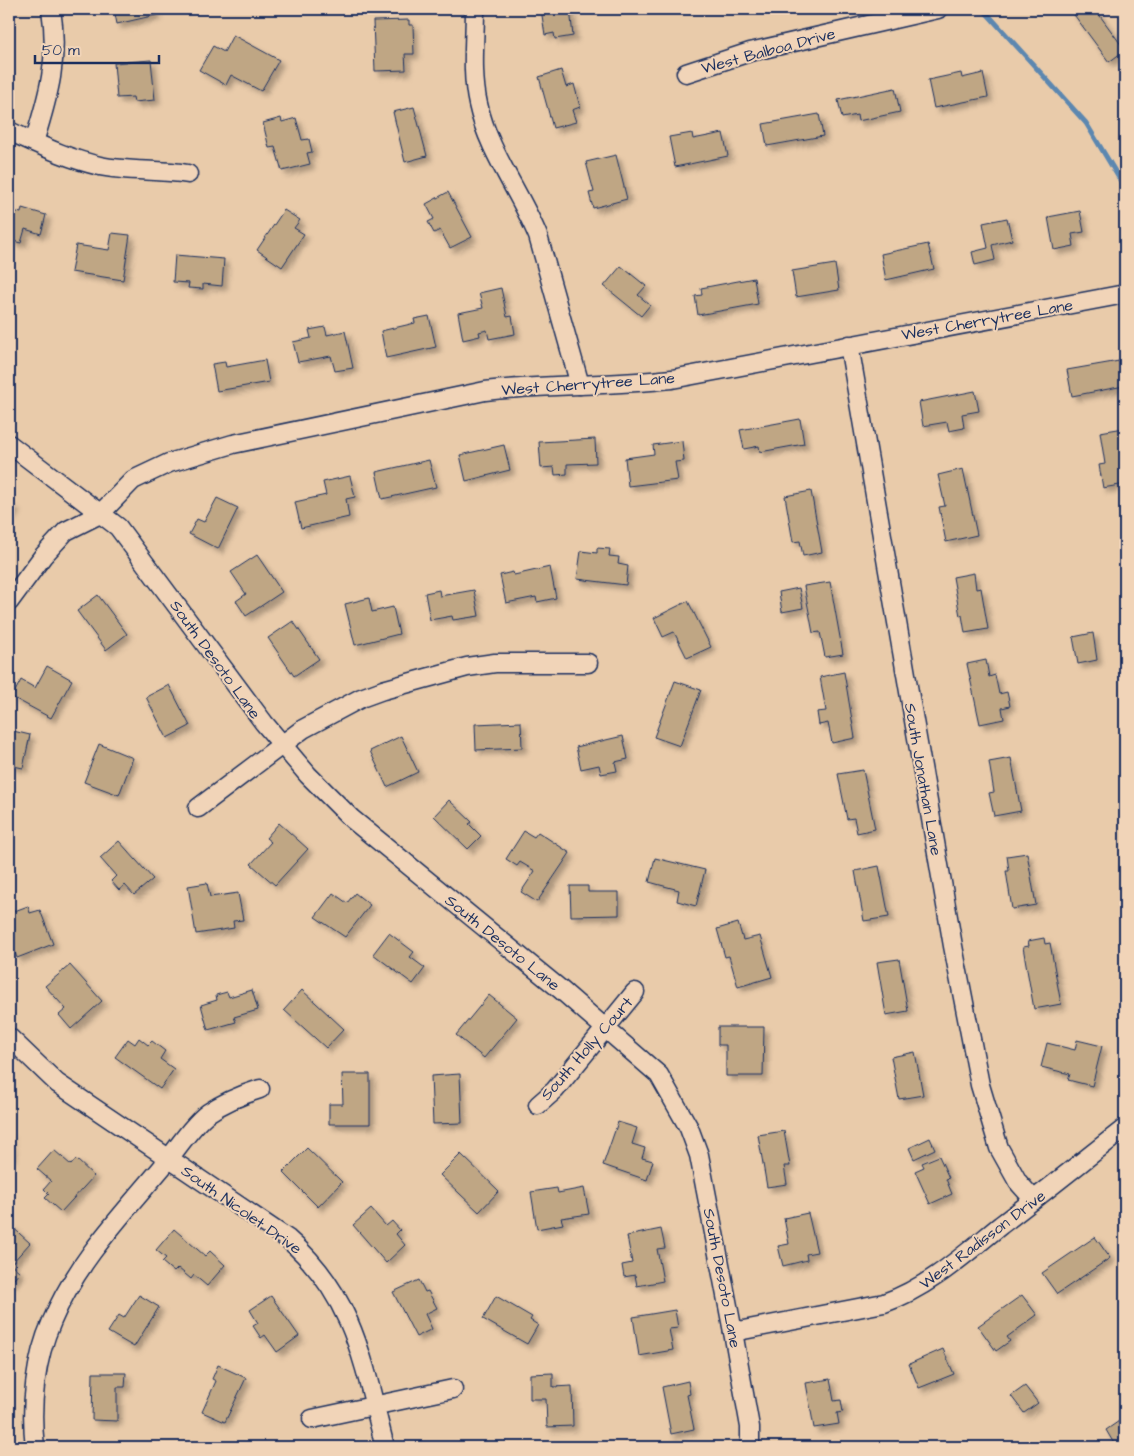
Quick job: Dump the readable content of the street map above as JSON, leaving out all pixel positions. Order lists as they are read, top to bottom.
{
  "streets": {
    "street": [
      "West Balboa Drive",
      "West Cherrytree Lane",
      "South Desoto Lane",
      "South Jonathan Lane",
      "South Holly Court",
      "South Nicolet Drive",
      "West Radisson Drive"
    ]
  },
  "crossings": [
    ["West Cherrytree Lane", "South Desoto Lane"],
    ["West Cherrytree Lane", "South Jonathan Lane"],
    ["South Desoto Lane", "South Holly Court"],
    ["South Desoto Lane", "West Radisson Drive"],
    ["South Jonathan Lane", "West Radisson Drive"]
  ],
  "scale_bar": "50 m"
}
